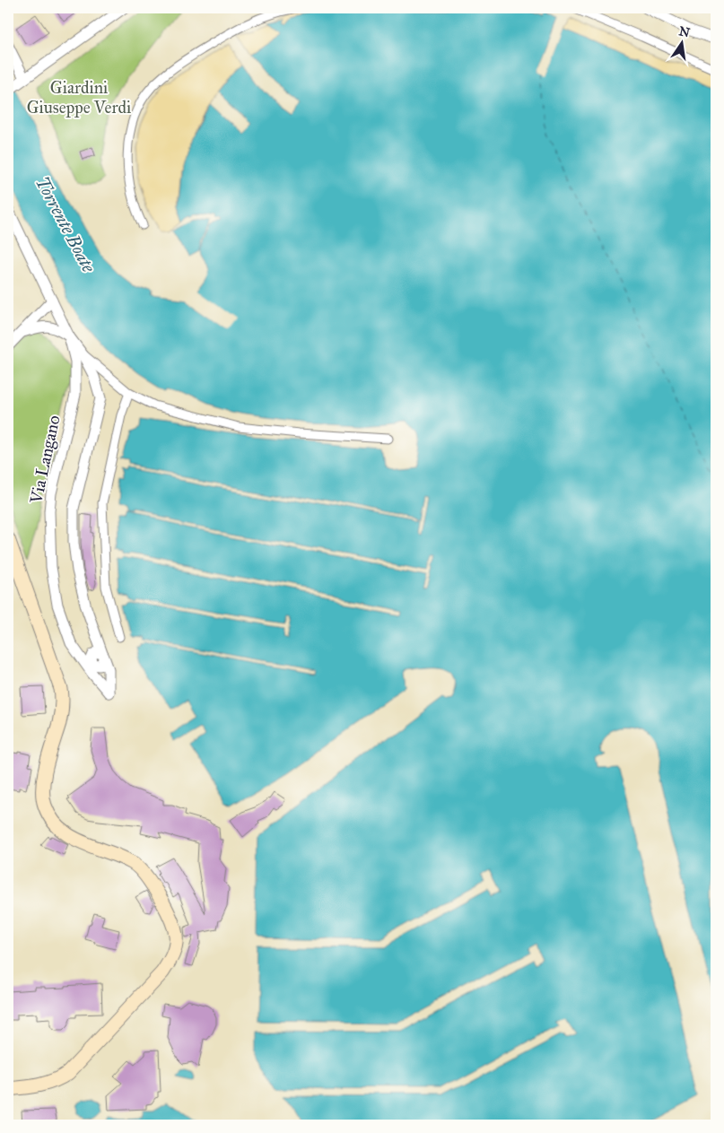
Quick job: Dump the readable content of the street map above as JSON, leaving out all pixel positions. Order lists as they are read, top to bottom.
{
  "streets": {
    "street": ["Via Langano"]
  },
  "water": ["Torrente Boate"],
  "parks": ["Giardini Giuseppe Verdi"],
  "north": "top"
}
